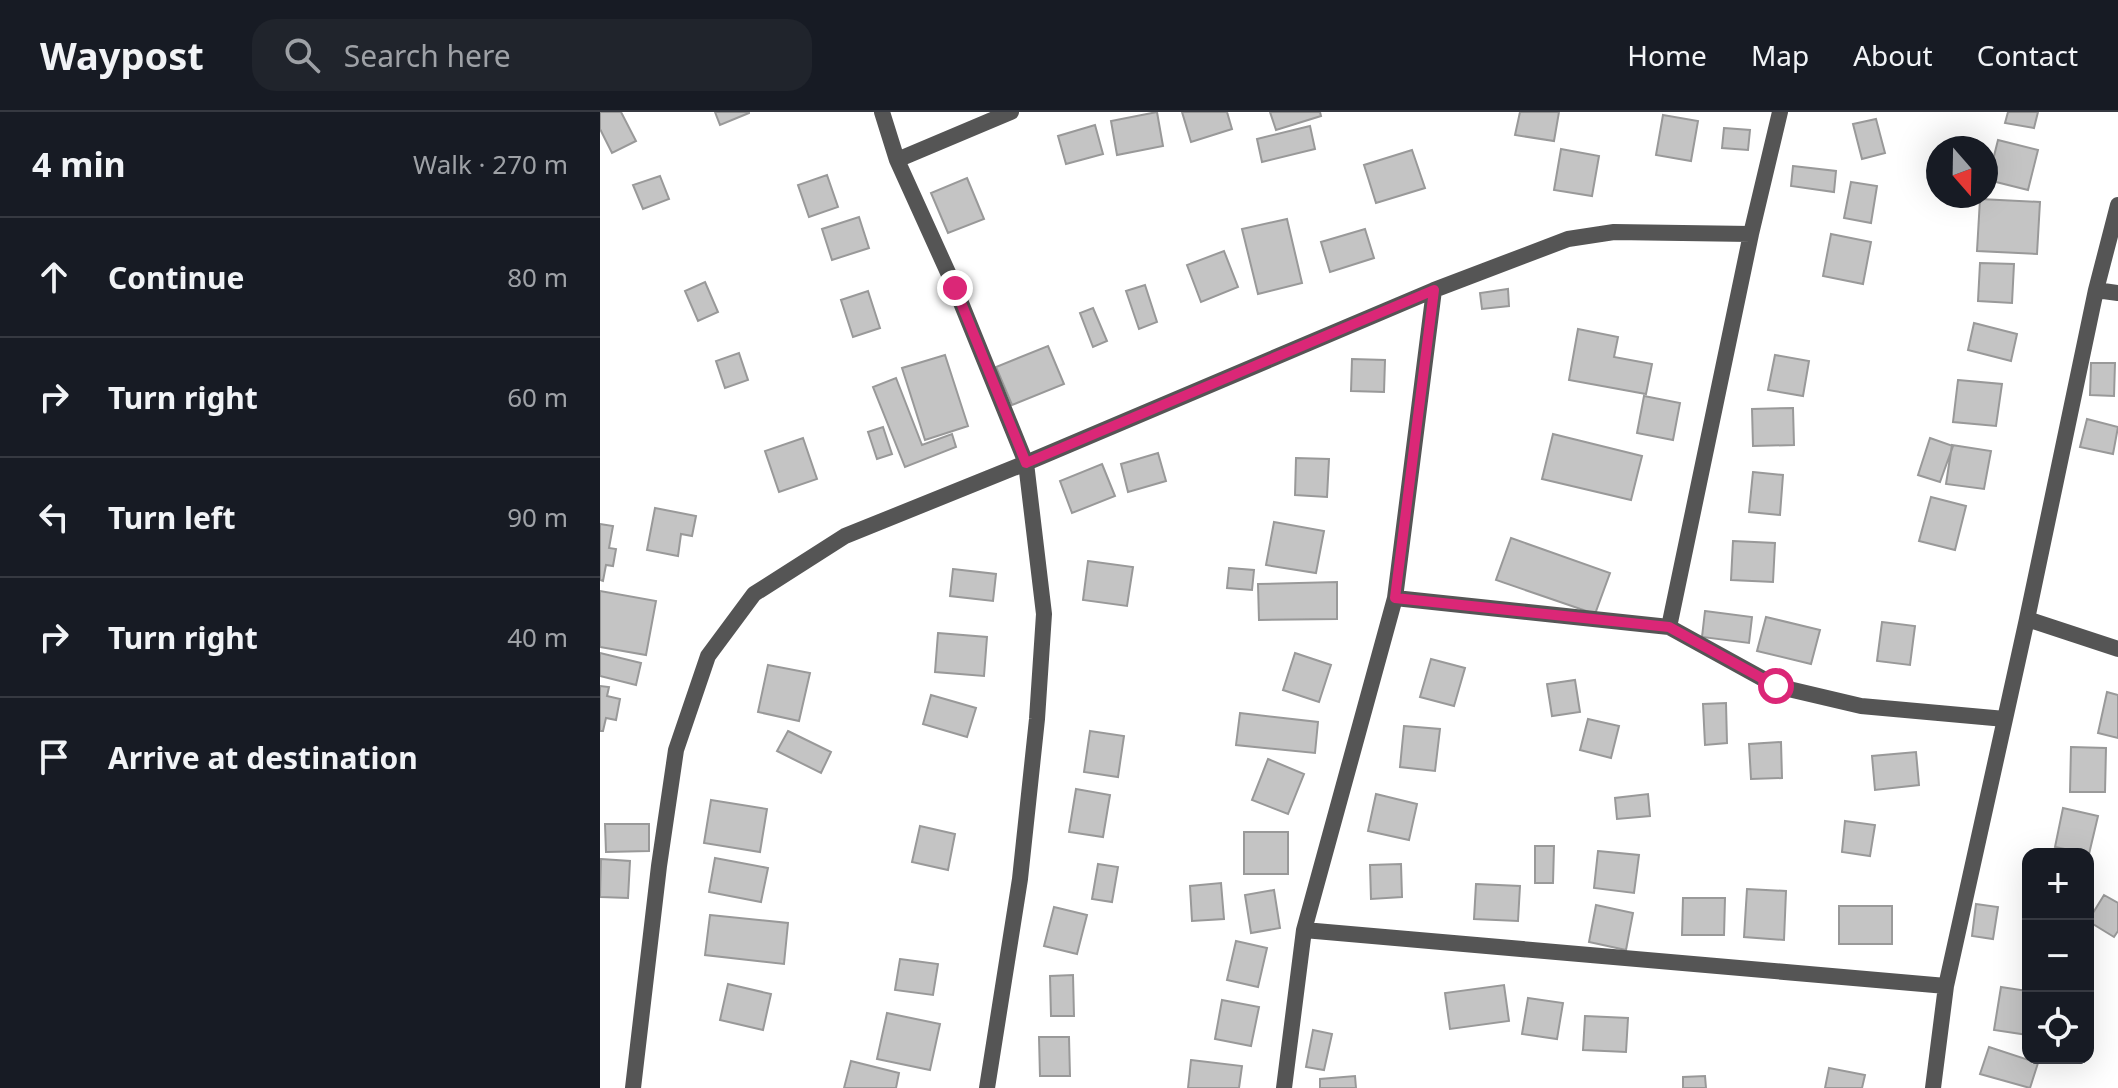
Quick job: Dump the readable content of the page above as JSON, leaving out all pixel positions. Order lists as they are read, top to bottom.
{
  "north": "bottom",
  "page": {
    "header": "Waypost",
    "search": "Search here",
    "nav": [
      "Home",
      "Map",
      "About",
      "Contact"
    ],
    "heading": ["4 min", "Walk · 270 m"],
    "list": [
      ["Continue", "80 m"],
      ["Turn right", "60 m"],
      ["Turn left", "90 m"],
      ["Turn right", "40 m"],
      "Arrive at destination"
    ],
    "map_buttons": ["+", "−"]
  }
}
